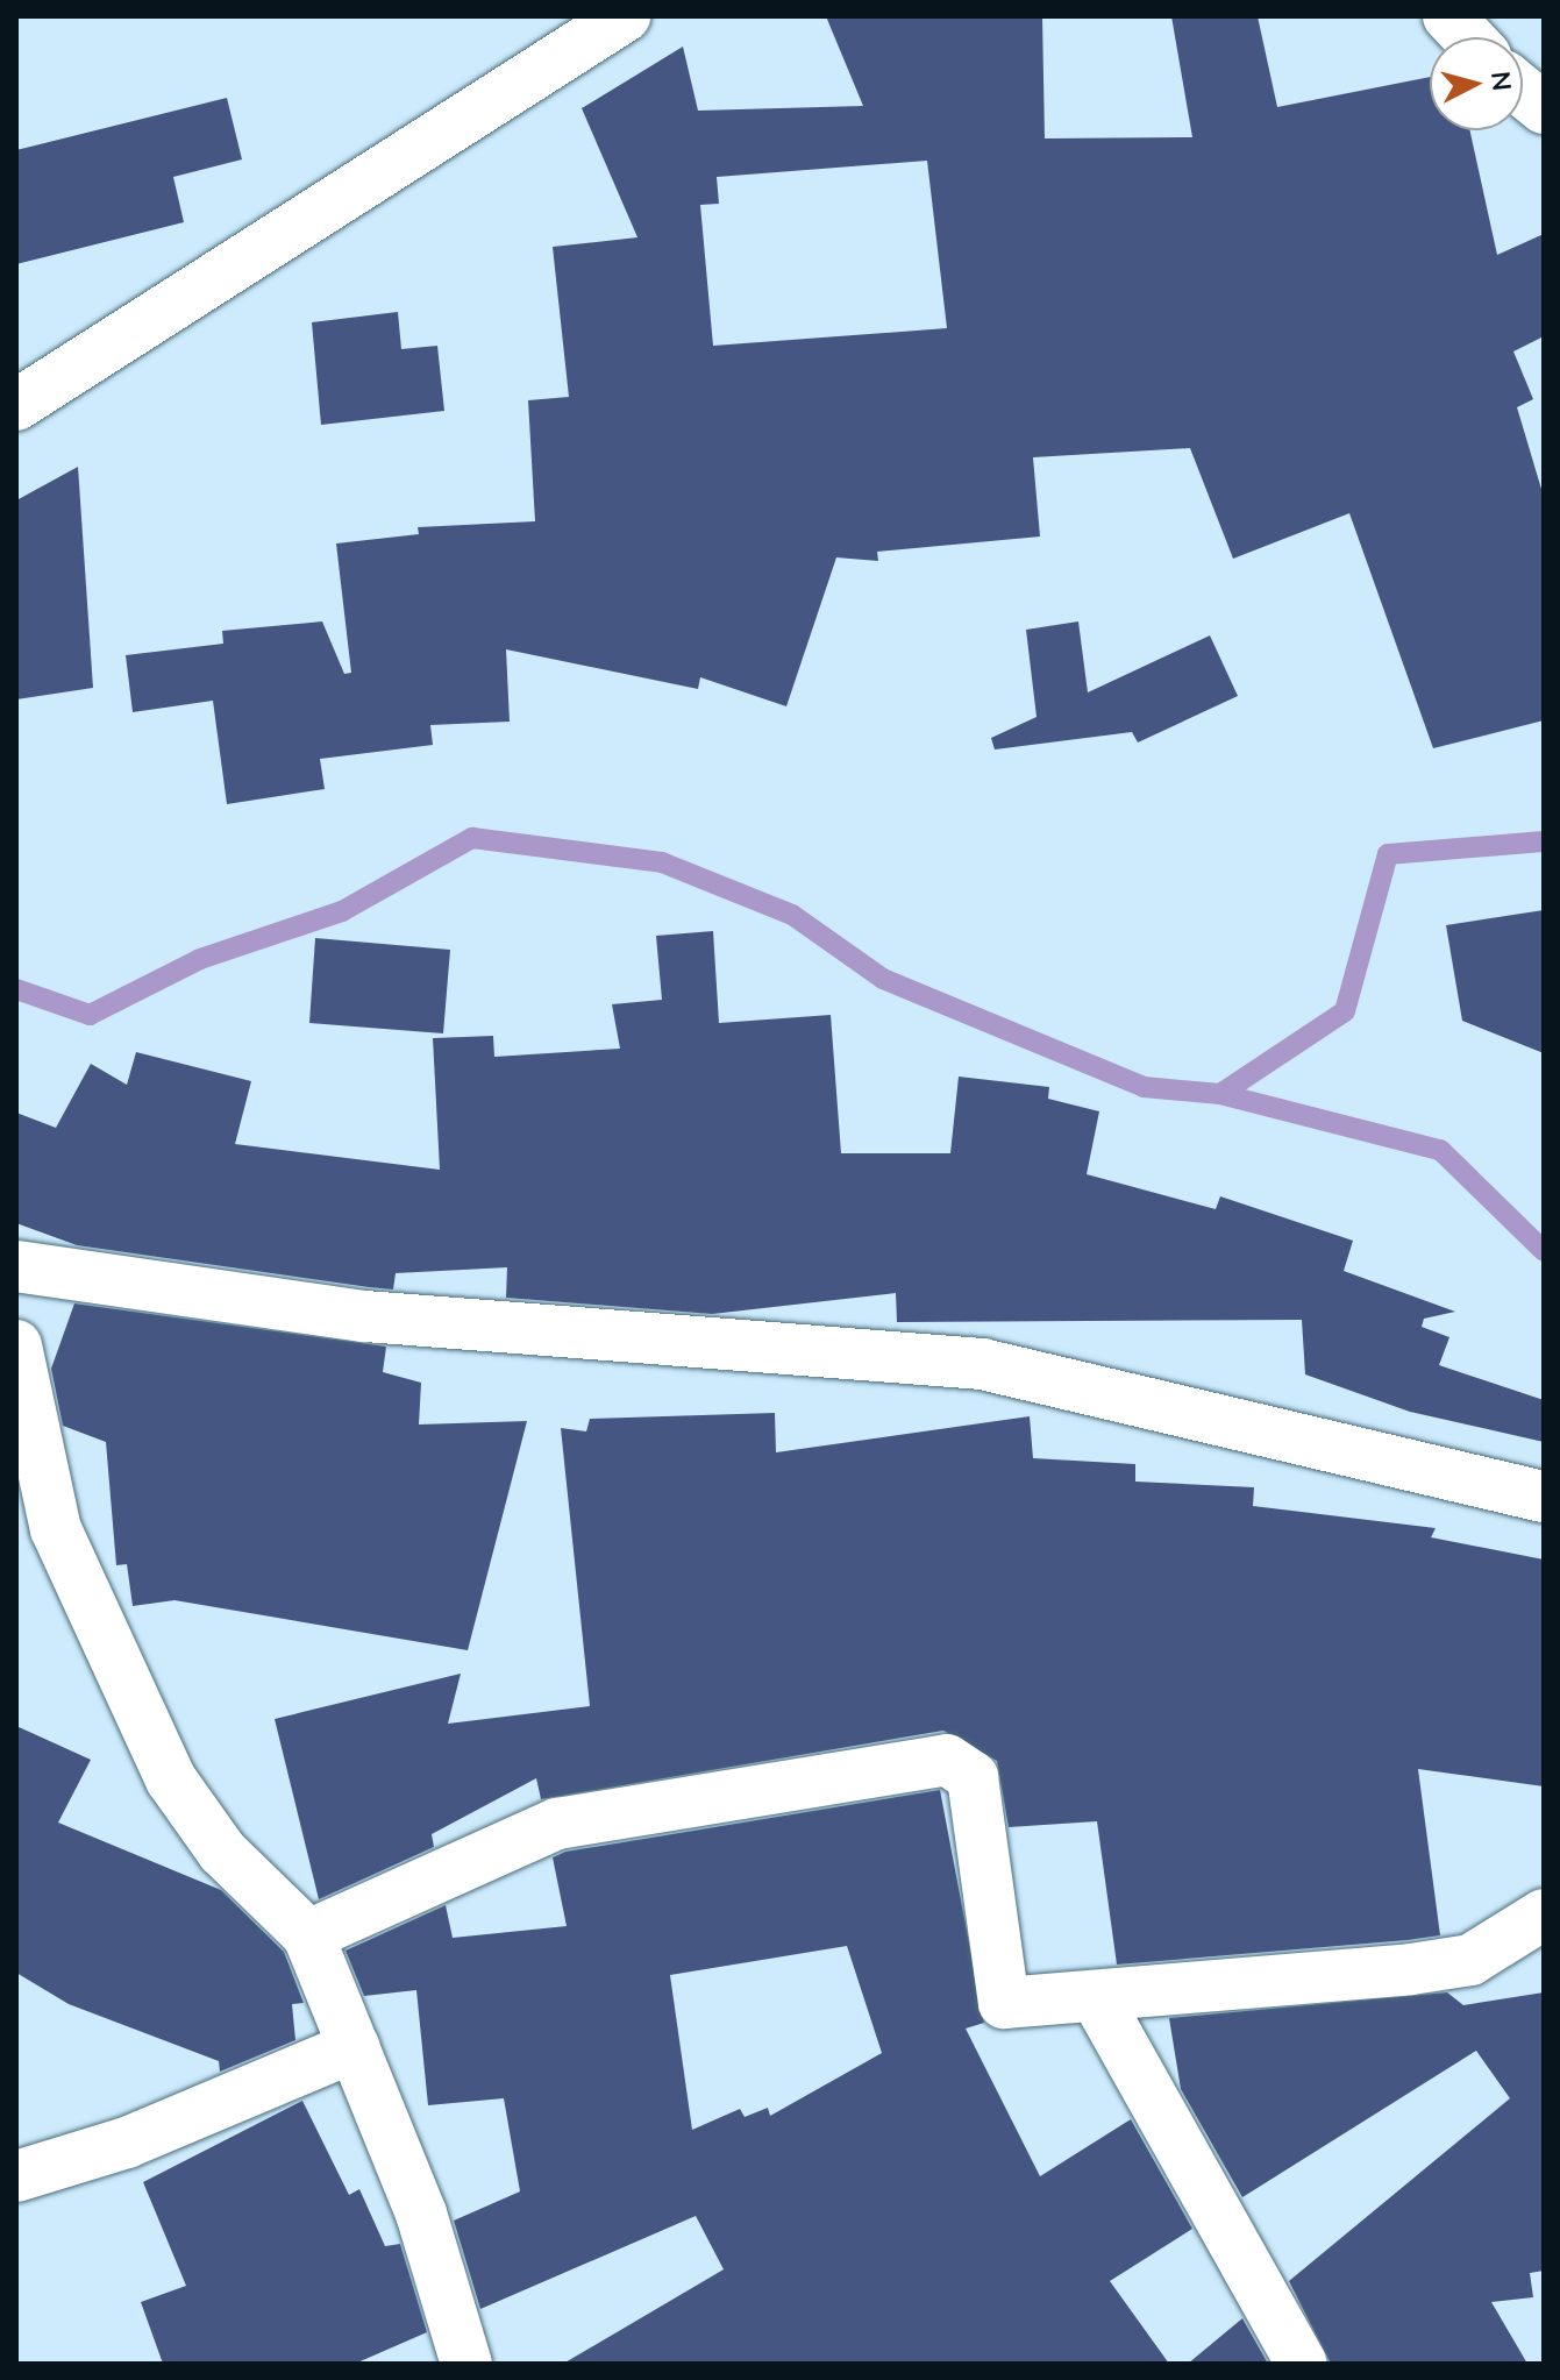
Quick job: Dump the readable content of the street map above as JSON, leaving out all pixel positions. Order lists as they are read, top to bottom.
{
  "north": "right"
}
